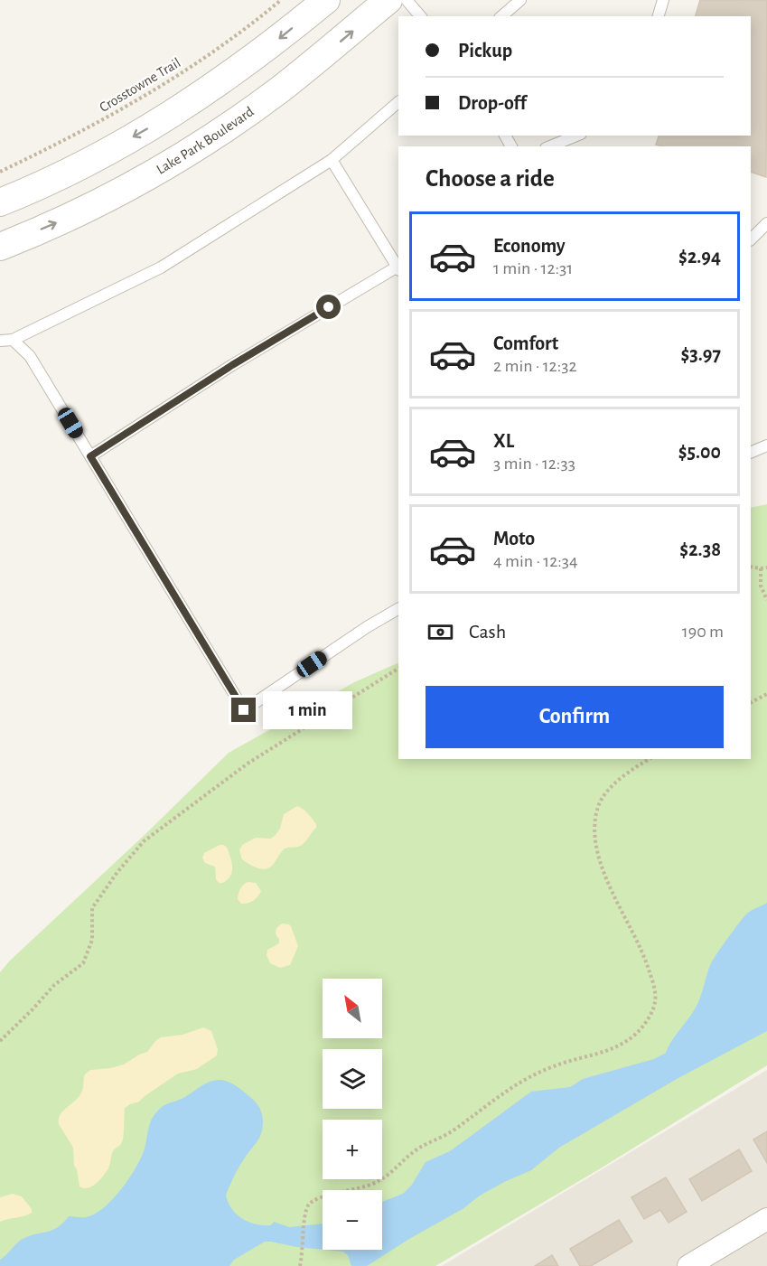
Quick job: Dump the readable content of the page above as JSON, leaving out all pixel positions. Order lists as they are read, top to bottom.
{
  "streets": {
    "street": ["Lake Park Boulevard"],
    "path": ["Crosstowne Trail"]
  },
  "north": "top left",
  "page": {
    "banner": ["Pickup", "Drop-off"],
    "heading": "Choose a ride",
    "list": [
      {
        "name": "Economy",
        "note": "1 min · 12:31",
        "value": "$2.94"
      },
      {
        "name": "Comfort",
        "note": "2 min · 12:32",
        "value": "$3.97"
      },
      {
        "name": "XL",
        "note": "3 min · 12:33",
        "value": "$5.00"
      },
      {
        "name": "Moto",
        "note": "4 min · 12:34",
        "value": "$2.38"
      }
    ],
    "pay": ["Cash", "190 m"],
    "buttons": "Confirm",
    "bubble": "1 min",
    "map_buttons": ["+", "−"]
  }
}
